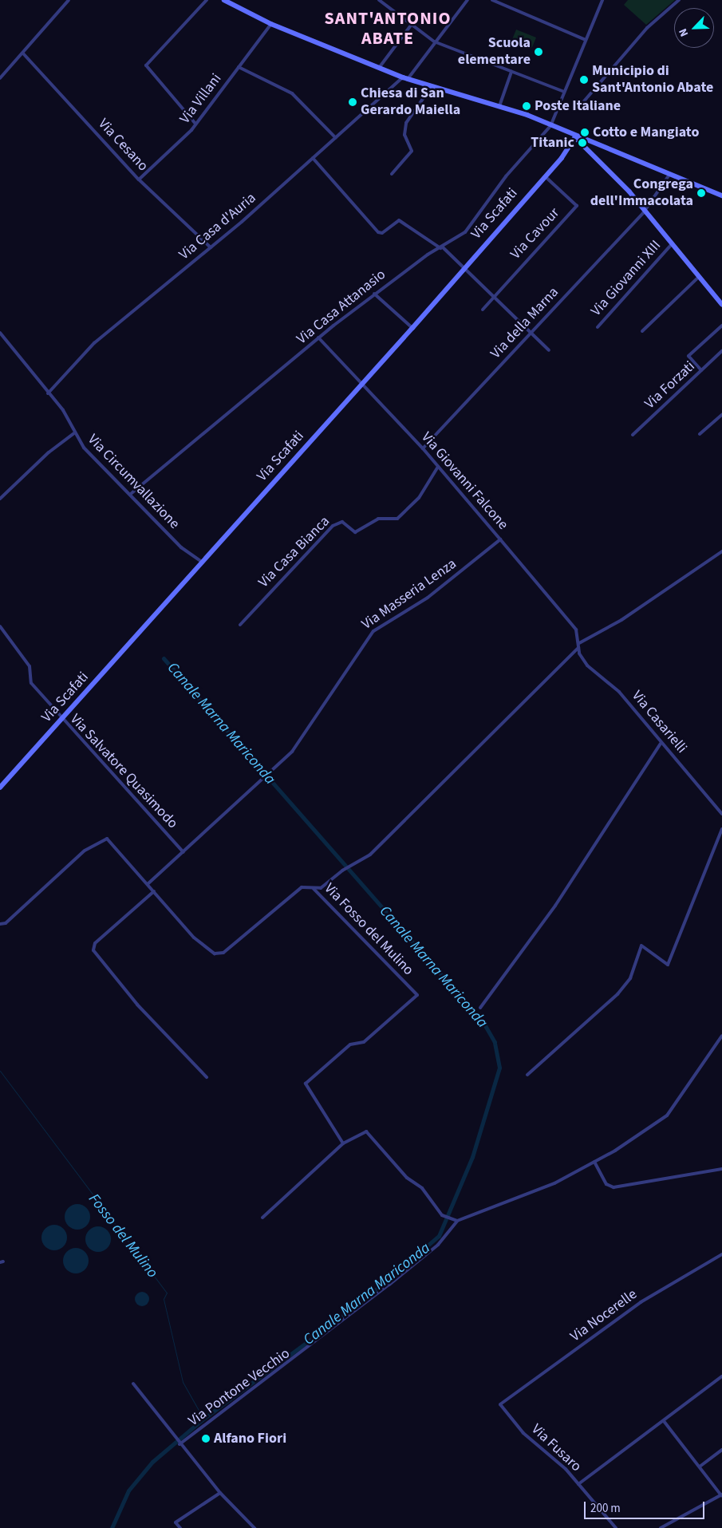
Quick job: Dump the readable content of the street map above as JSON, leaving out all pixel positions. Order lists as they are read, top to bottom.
{
  "streets": {
    "street": [
      "Via Villani",
      "Via Cesano",
      "Via Scafati",
      "Via Casa d'Auria",
      "Via Cavour",
      "Via Giovanni XIII",
      "Via Casa Attanasio",
      "Via della Marna",
      "Via Forzati",
      "Via Giovanni Falcone",
      "Via Circumvallazione",
      "Via Casa Bianca",
      "Via Masseria Lenza",
      "Via Casarielli",
      "Via Salvatore Quasimodo",
      "Via Fosso del Mulino",
      "Via Nocerelle",
      "Via Pontone Vecchio",
      "Via Fusaro"
    ]
  },
  "crossings": [
    ["Via Villani", "Via Cesano"],
    ["Via Cesano", "Via Casa d'Auria"],
    ["Via Scafati", "Via Cavour"],
    ["Via Scafati", "Via Giovanni Falcone"],
    ["Via Scafati", "Via Circumvallazione"],
    ["Via Scafati", "Via Salvatore Quasimodo"],
    ["Via Casa d'Auria", "Via Circumvallazione"],
    ["Via Casa Attanasio", "Via Giovanni Falcone"],
    ["Via Casa Attanasio", "Via Circumvallazione"],
    ["Via della Marna", "Via Giovanni Falcone"],
    ["Via Giovanni Falcone", "Via Casa Bianca"],
    ["Via Giovanni Falcone", "Via Masseria Lenza"],
    ["Via Masseria Lenza", "Via Salvatore Quasimodo"],
    ["Via Masseria Lenza", "Via Fosso del Mulino"],
    ["Via Nocerelle", "Via Fusaro"]
  ],
  "districts": ["SANT'ANTONIO ABATE"],
  "water": ["Canale Marna Mariconda", "Fosso del Mulino"],
  "places": [
    "Scuola elementare",
    "Municipio di Sant'Antonio Abate",
    "Chiesa di San Gerardo Maiella",
    "Poste Italiane",
    "Cotto e Mangiato",
    "Titanic",
    "Congrega dell'Immacolata",
    "Alfano Fiori"
  ],
  "scale_bar": "200 m",
  "north": "bottom left"
}
